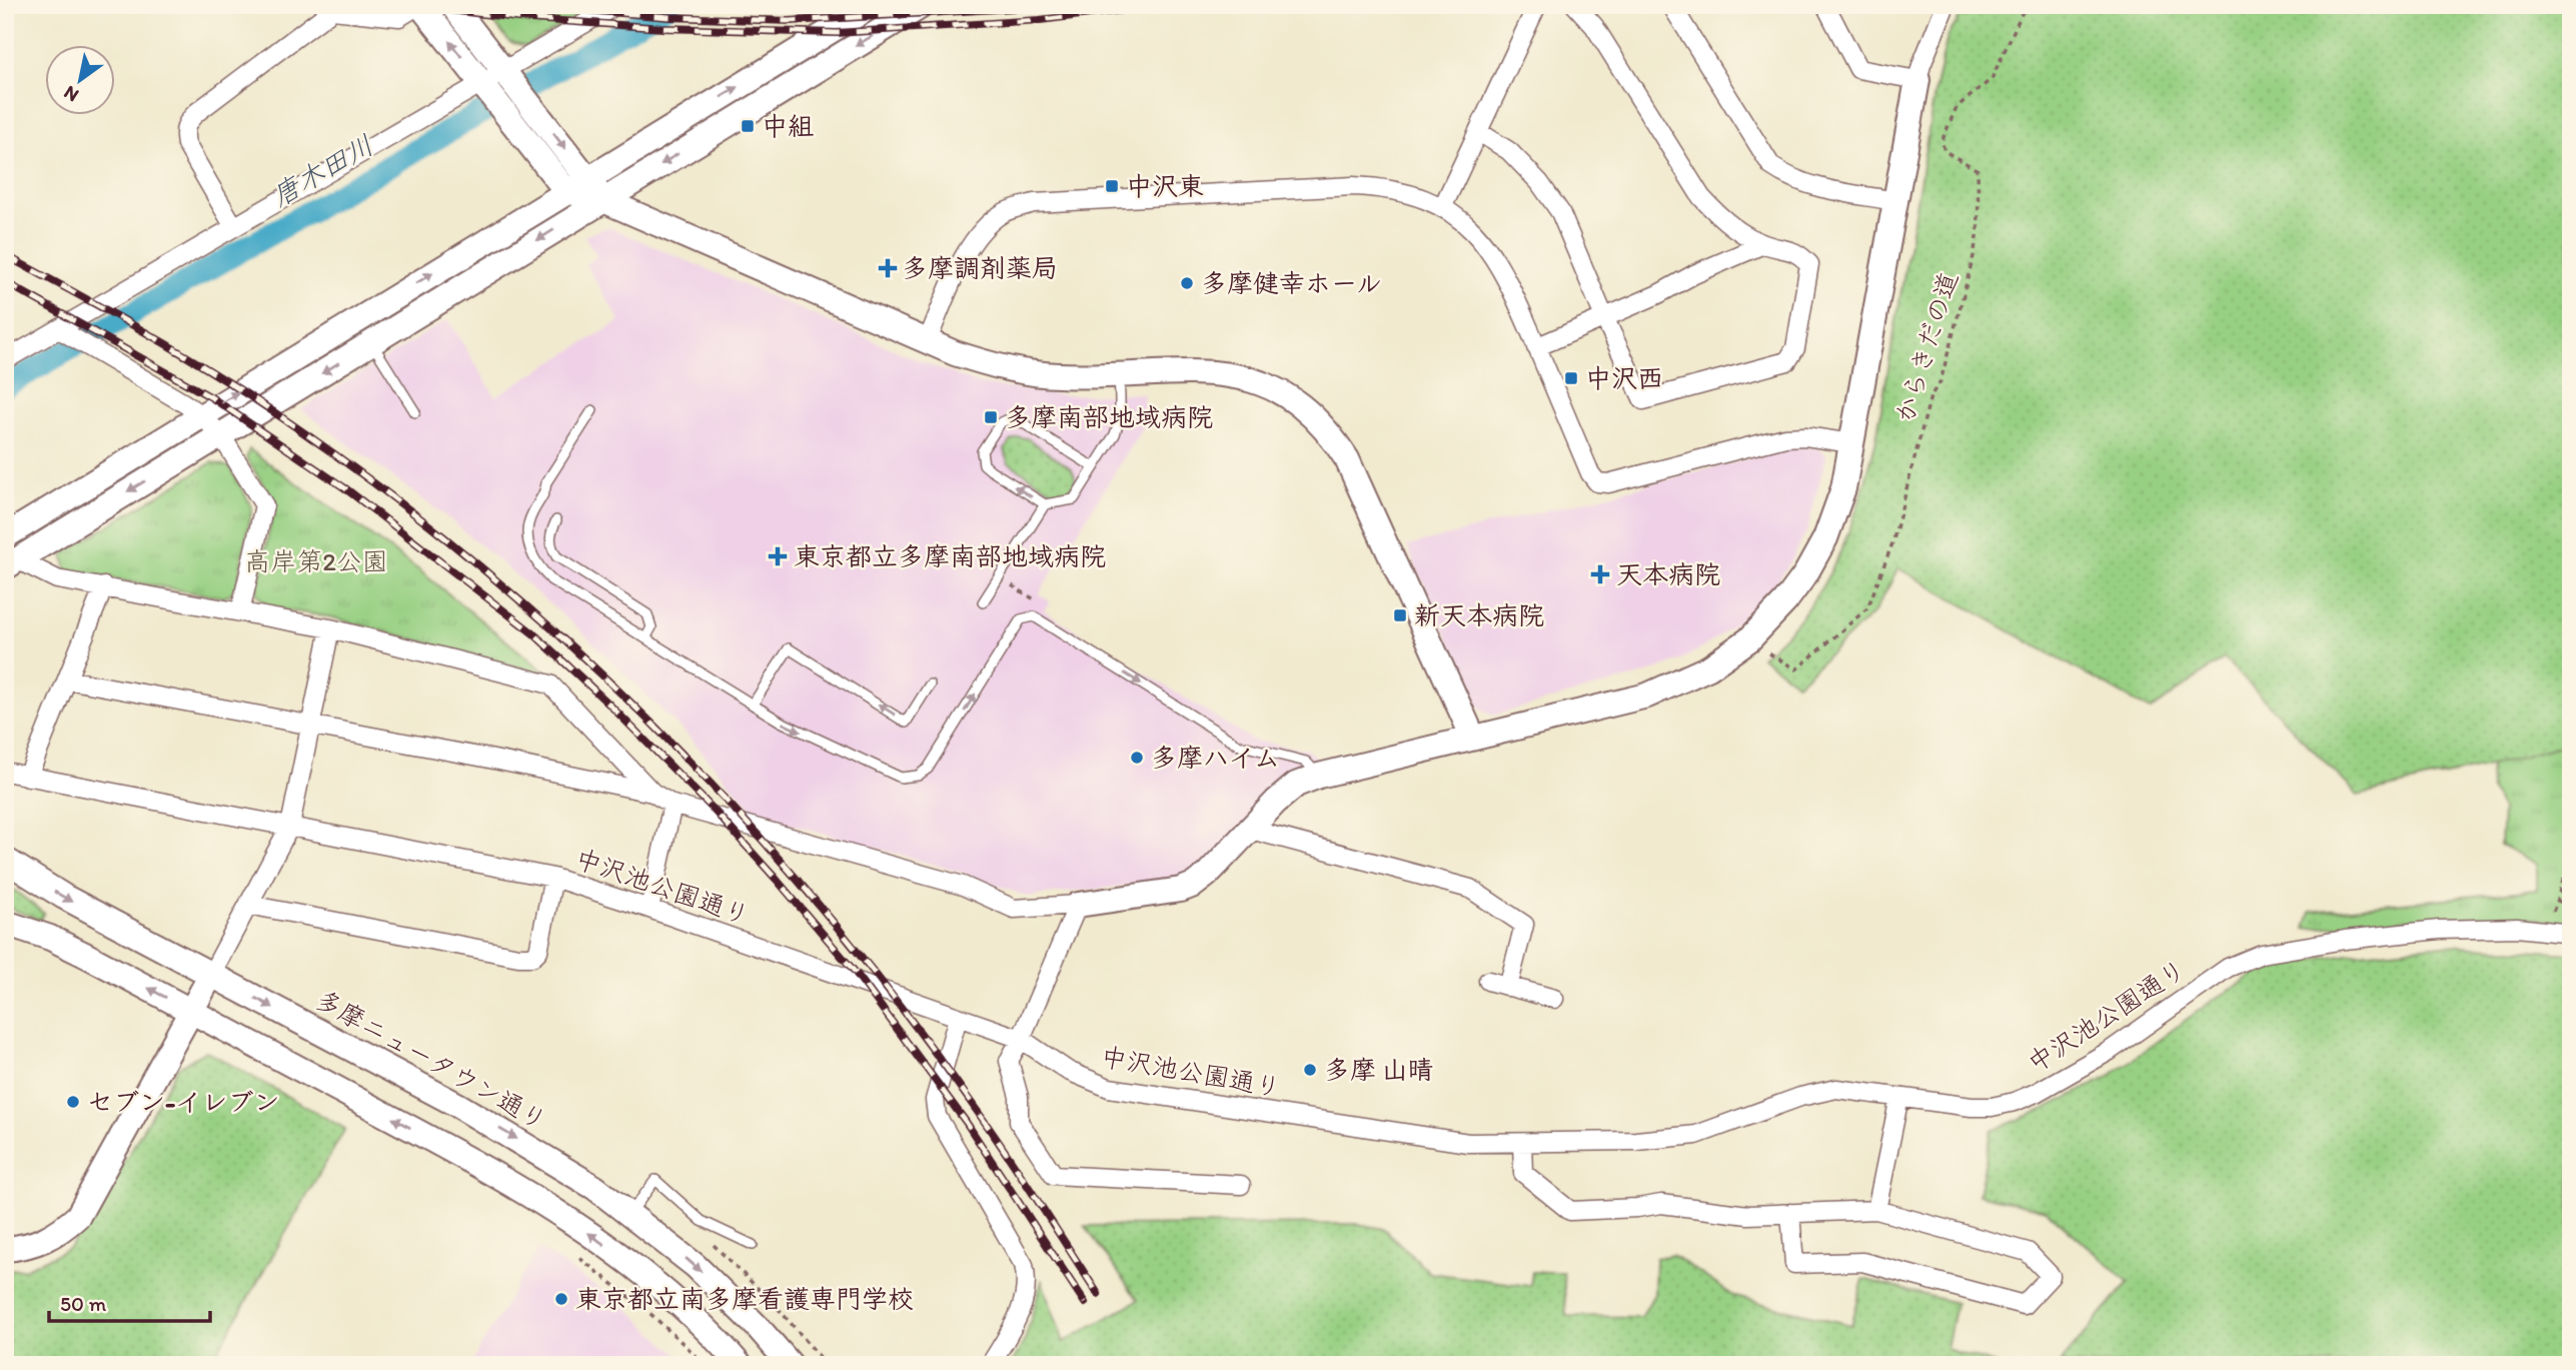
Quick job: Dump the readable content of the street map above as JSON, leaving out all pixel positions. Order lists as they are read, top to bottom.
{
  "streets": {
    "main road": ["多摩ニュータウン通り"],
    "street": ["中沢池公園通り"],
    "path": ["からきだの道"]
  },
  "water": ["唐木田川"],
  "parks": ["高岸第2公園"],
  "places": {
    "transit": [
      "中組",
      "中沢東",
      "中沢西",
      "多摩南部地域病院",
      "新天本病院"
    ],
    "health": ["多摩調剤薬局", "東京都立多摩南部地域病院", "天本病院"],
    "other": [
      "多摩健幸ホール",
      "多摩ハイム",
      "多摩 山晴",
      "セブン-イレブン",
      "東京都立南多摩看護専門学校"
    ]
  },
  "scale_bar": "50 m",
  "north": "bottom left"
}
